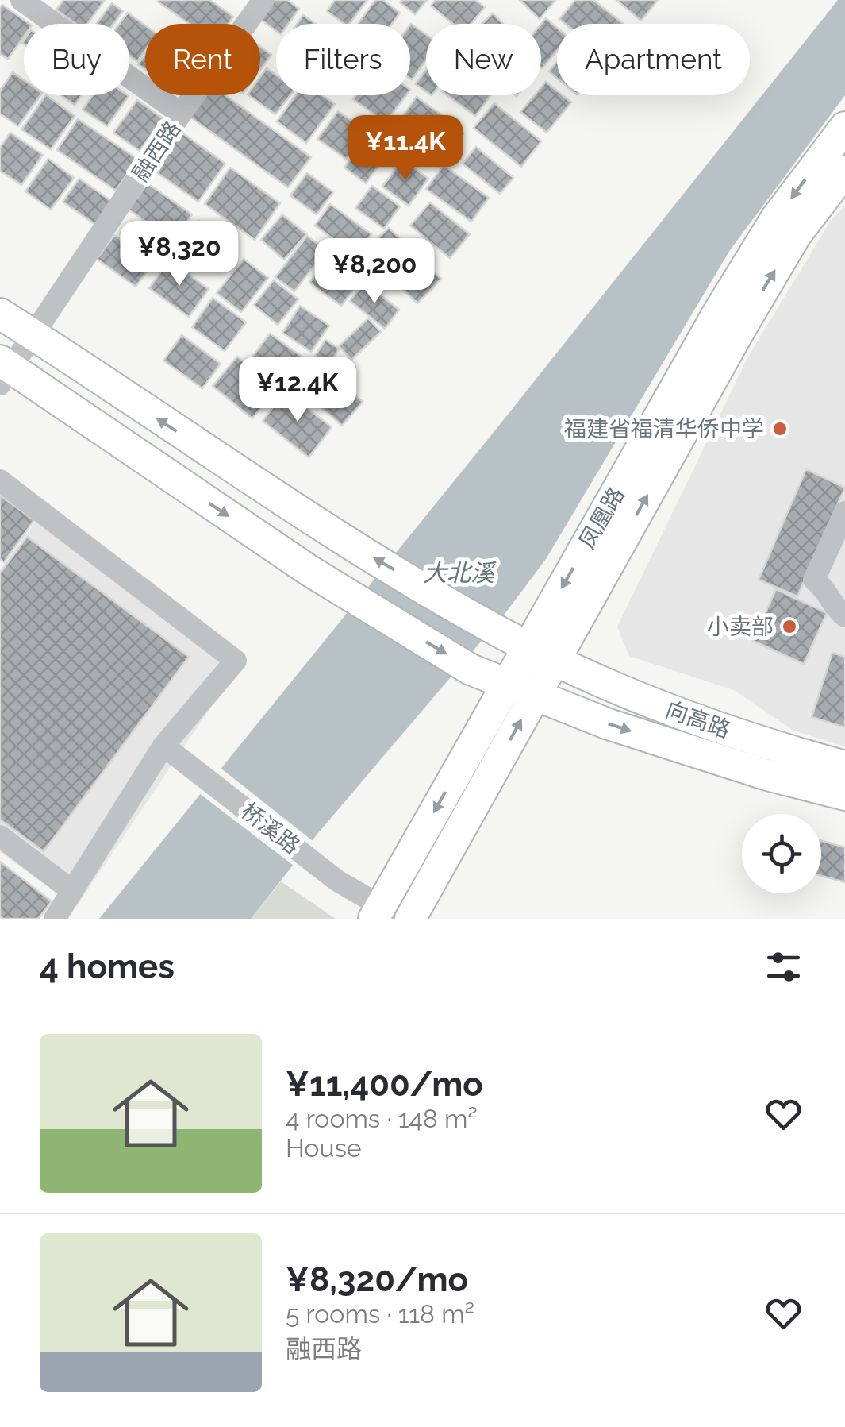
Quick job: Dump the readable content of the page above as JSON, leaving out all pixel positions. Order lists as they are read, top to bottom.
{
  "streets": {
    "street": [
      "融西路",
      "凤凰路",
      "向高路",
      "桥溪路"
    ]
  },
  "crossings": [
    ["融西路", "向高路"],
    ["凤凰路", "向高路"],
    ["凤凰路", "桥溪路"]
  ],
  "water": ["大北溪"],
  "places": ["福建省福清华侨中学", "小卖部"],
  "page": {
    "chip": [
      "Buy",
      "Rent",
      "Filters",
      "New",
      "Apartment"
    ],
    "price": [
      "¥11.4K",
      "¥8,320",
      "¥8,200",
      "¥12.4K"
    ],
    "heading": "4 homes",
    "list": [
      {
        "name": "¥11,400/mo",
        "note": "4 rooms · 148 m² · House"
      },
      {
        "name": "¥8,320/mo",
        "note": "5 rooms · 118 m² · 融西路"
      }
    ]
  }
}
